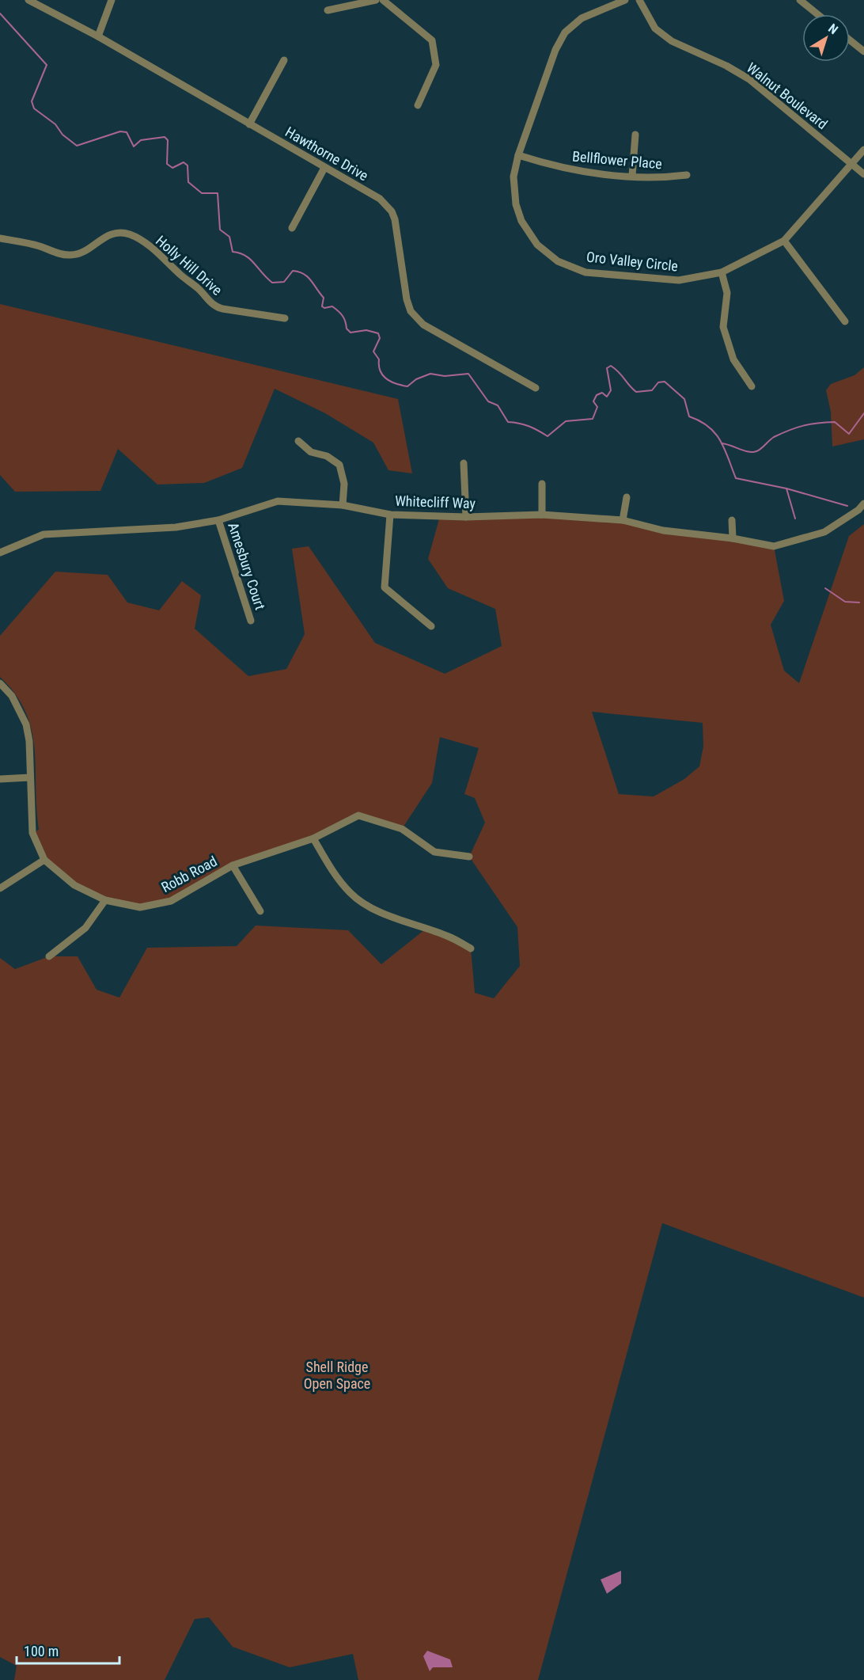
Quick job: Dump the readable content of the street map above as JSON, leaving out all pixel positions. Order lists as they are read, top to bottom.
{
  "streets": {
    "street": [
      "Walnut Boulevard",
      "Hawthorne Drive",
      "Bellflower Place",
      "Oro Valley Circle",
      "Holly Hill Drive",
      "Whitecliff Way",
      "Amesbury Court",
      "Robb Road"
    ]
  },
  "crossings": [
    ["Walnut Boulevard", "Oro Valley Circle"],
    ["Bellflower Place", "Oro Valley Circle"],
    ["Whitecliff Way", "Amesbury Court"]
  ],
  "parks": ["Shell Ridge Open Space"],
  "scale_bar": "100 m",
  "north": "top right"
}
